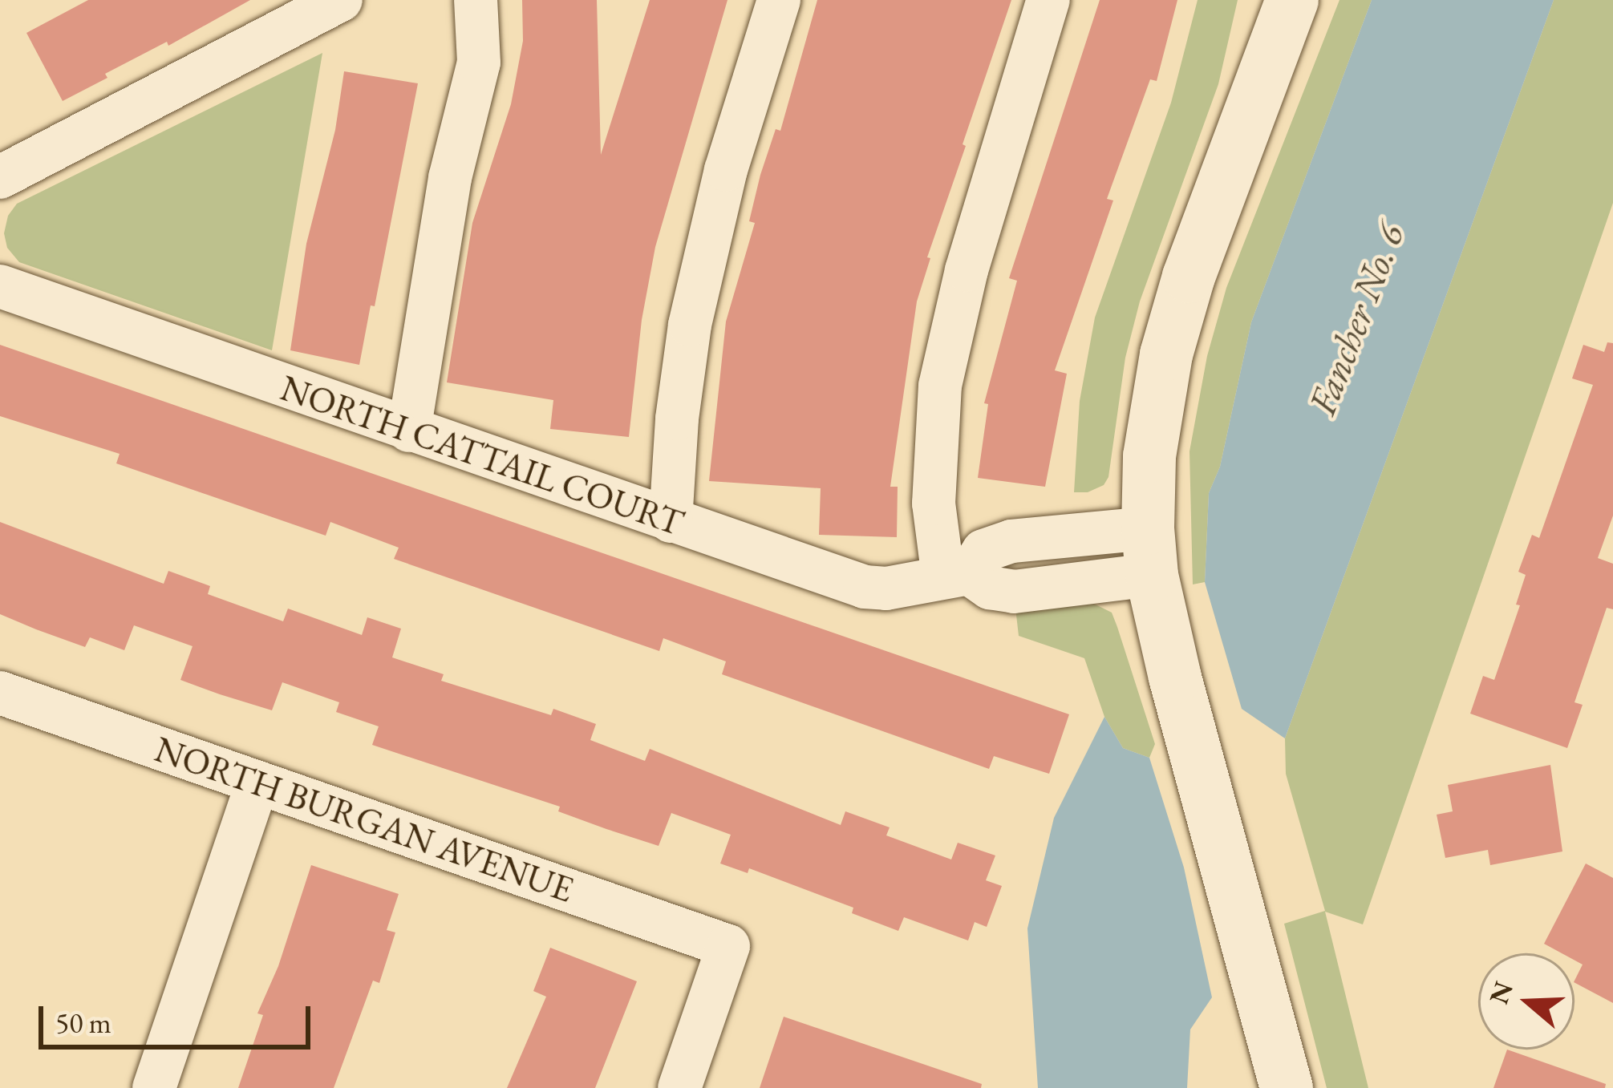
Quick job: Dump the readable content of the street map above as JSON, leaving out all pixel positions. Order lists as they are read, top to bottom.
{
  "streets": {
    "street": ["NORTH CATTAIL COURT", "NORTH BURGAN AVENUE"]
  },
  "water": ["Fancher No. 6"],
  "scale_bar": "50 m",
  "north": "left"
}
